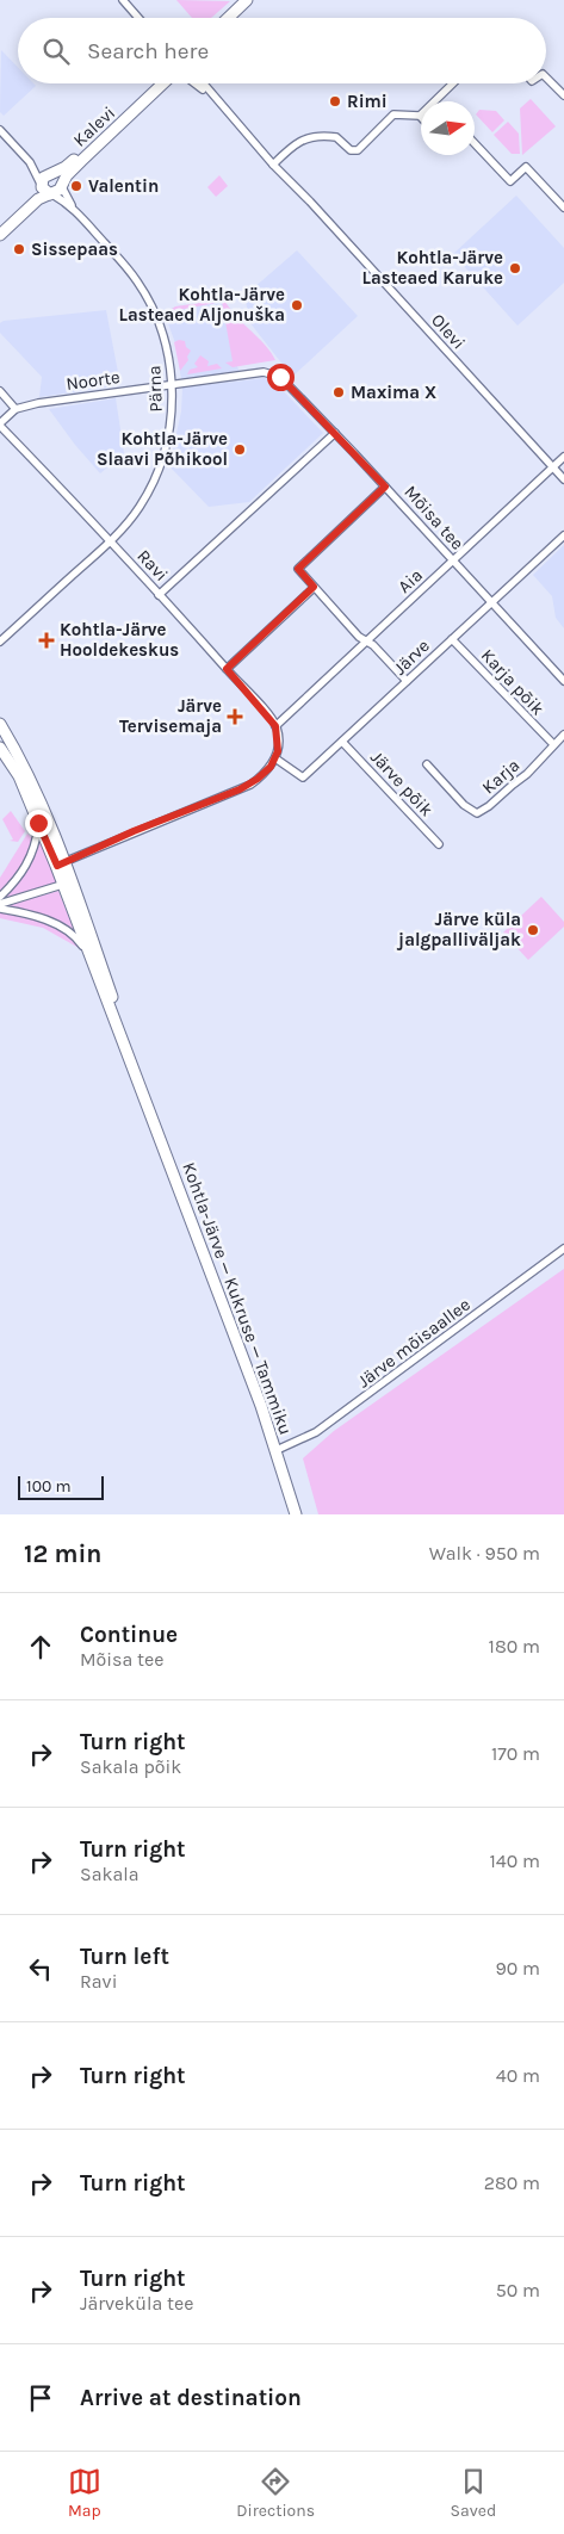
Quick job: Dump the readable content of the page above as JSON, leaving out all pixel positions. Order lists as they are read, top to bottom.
{
  "streets": {
    "main road": ["Kalevi", "Kohtla-Järve — Kukruse — Tammiku"],
    "street": [
      "Olevi",
      "Noorte",
      "Pärna",
      "Mõisa tee",
      "Ravi",
      "Aia",
      "Järve",
      "Karja põik",
      "Karja",
      "Järve põik",
      "Järve mõisaallee"
    ]
  },
  "crossings": [
    ["Kalevi", "Pärna"],
    ["Olevi", "Aia"],
    ["Noorte", "Pärna"],
    ["Noorte", "Mõisa tee"],
    ["Pärna", "Ravi"],
    ["Mõisa tee", "Aia"],
    ["Mõisa tee", "Järve"],
    ["Ravi", "Aia"],
    ["Järve", "Karja põik"],
    ["Järve", "Järve põik"],
    ["Karja põik", "Karja"],
    ["Kohtla-Järve — Kukruse — Tammiku", "Järve mõisaallee"]
  ],
  "places": {
    "other": [
      "Rimi",
      "Valentin",
      "Sissepaas",
      "Kohtla-Järve Lasteaed Karuke",
      "Kohtla-Järve Lasteaed Aljonuška",
      "Maxima X",
      "Kohtla-Järve Slaavi Põhikool",
      "Järve küla jalgpalliväljak"
    ],
    "health": ["Kohtla-Järve Hooldekeskus", "Järve Tervisemaja"]
  },
  "scale_bar": "100 m",
  "north": "right",
  "page": {
    "search": "Search here",
    "scale": "100 m",
    "heading": ["12 min", "Walk · 950 m"],
    "list": [
      ["Continue", "Mõisa tee", "180 m"],
      ["Turn right", "Sakala põik", "170 m"],
      ["Turn right", "Sakala", "140 m"],
      ["Turn left", "Ravi", "90 m"],
      ["Turn right", "40 m"],
      ["Turn right", "280 m"],
      ["Turn right", "Järveküla tee", "50 m"],
      "Arrive at destination"
    ],
    "nav": ["Map", "Directions", "Saved"]
  }
}
